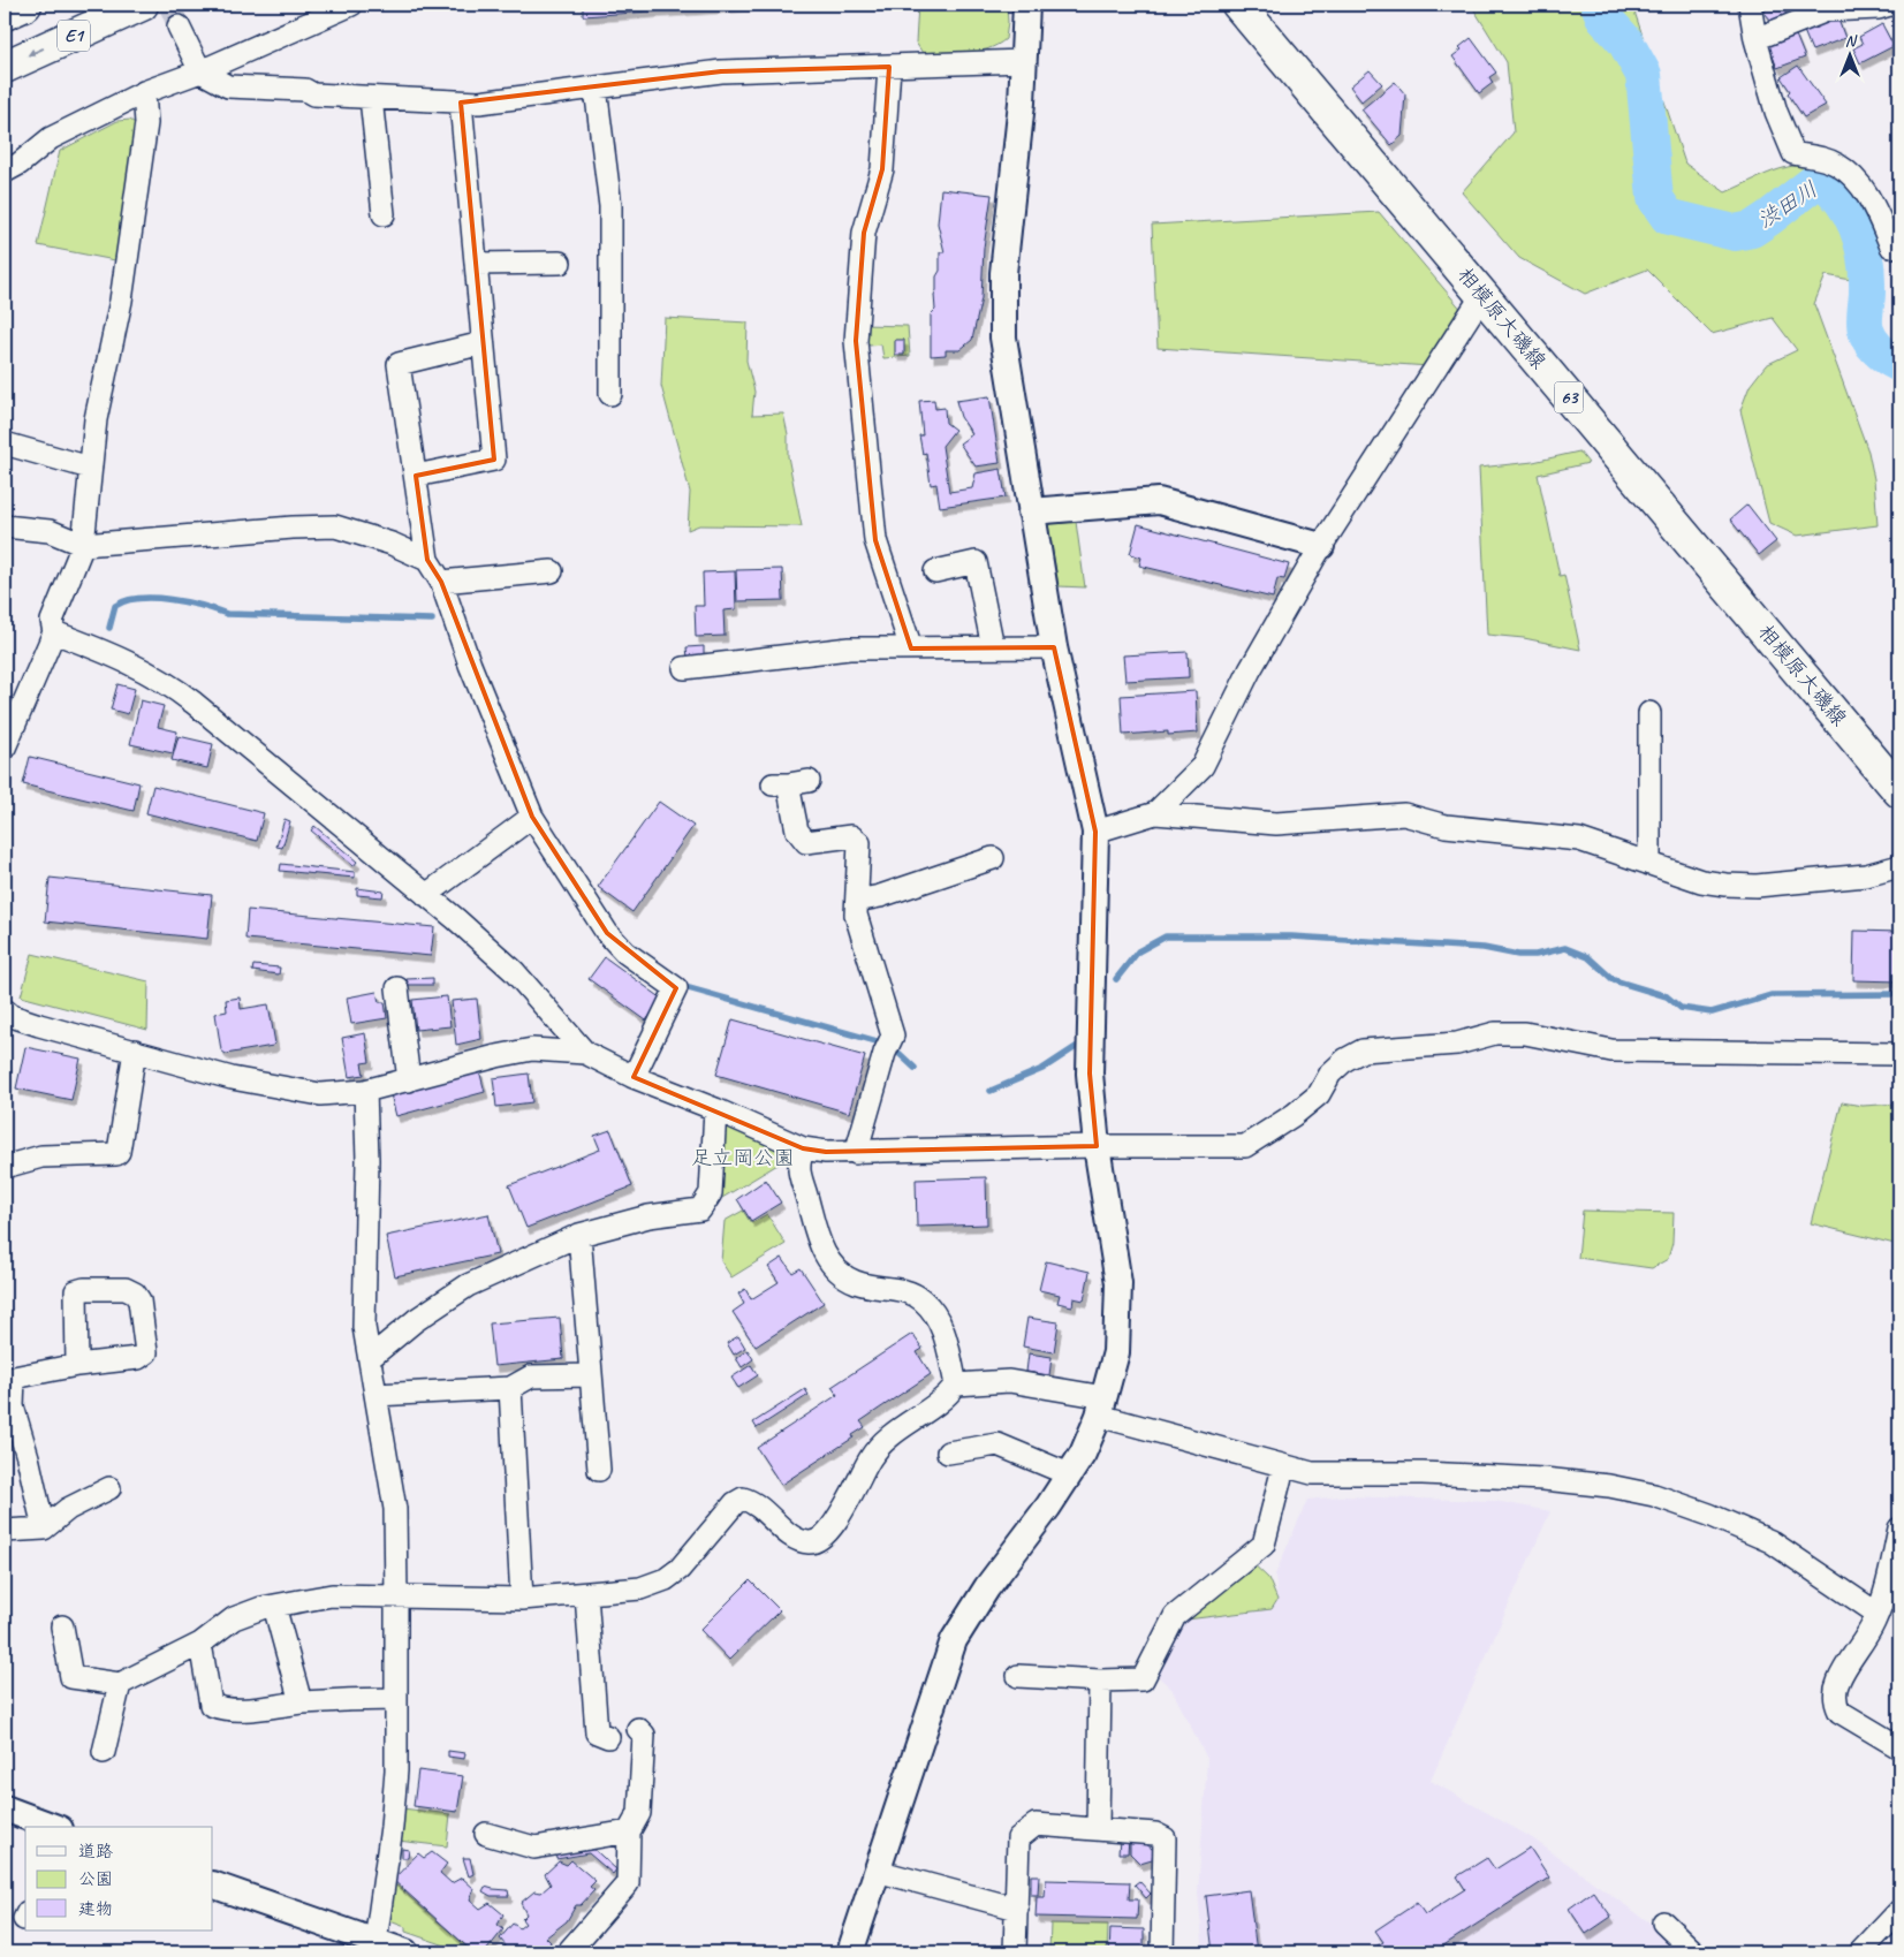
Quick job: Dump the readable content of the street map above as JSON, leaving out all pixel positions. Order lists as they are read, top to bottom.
{
  "streets": {
    "main road": ["E1", "相模原大磯線", "63"]
  },
  "water": ["渋田川"],
  "parks": ["足立岡公園"],
  "legend": ["道路", "公園", "建物"],
  "north": "top"
}
